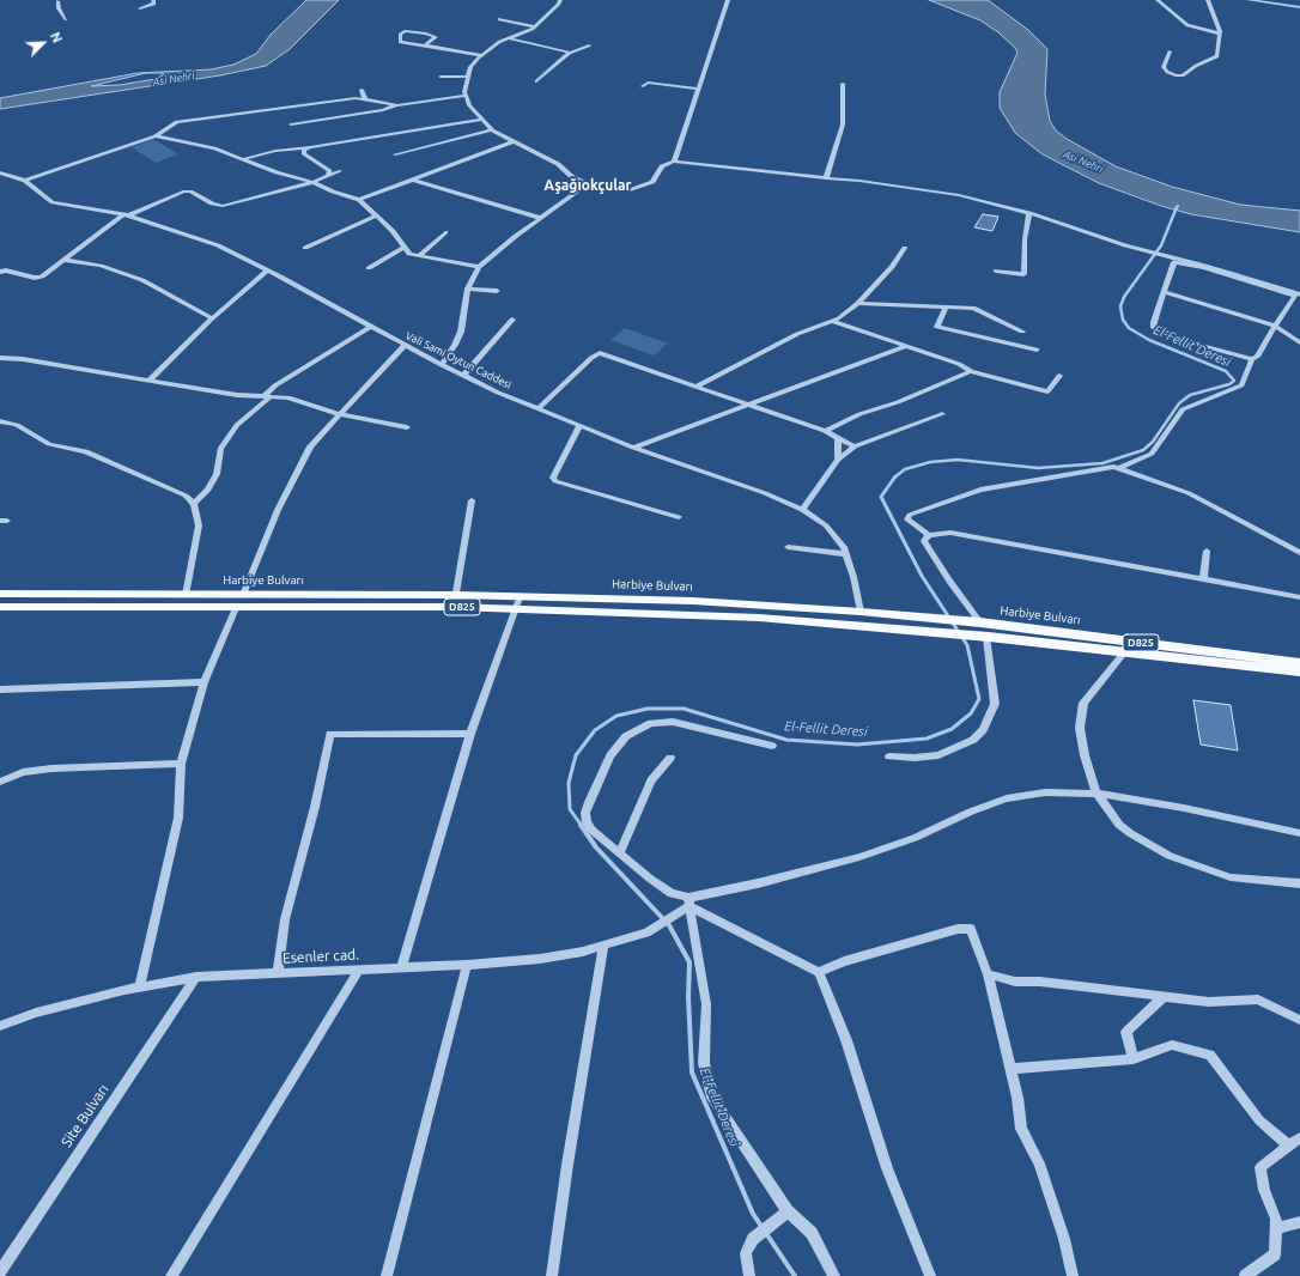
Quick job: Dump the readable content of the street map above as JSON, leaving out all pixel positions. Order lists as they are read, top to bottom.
{
  "streets": {
    "main road": ["Harbiye Bulvarı", "D825"],
    "street": ["Vali Sami Oytun Caddesi", "Esenler cad.", "Site Bulvarı"]
  },
  "crossings": [
    ["Vali Sami Oytun Caddesi", "Harbiye Bulvarı"],
    ["Esenler cad.", "Site Bulvarı"]
  ],
  "districts": ["Aşağıokçular"],
  "water": ["Asi Nehri", "El-Fellit Deresi"],
  "north": "top right"
}
